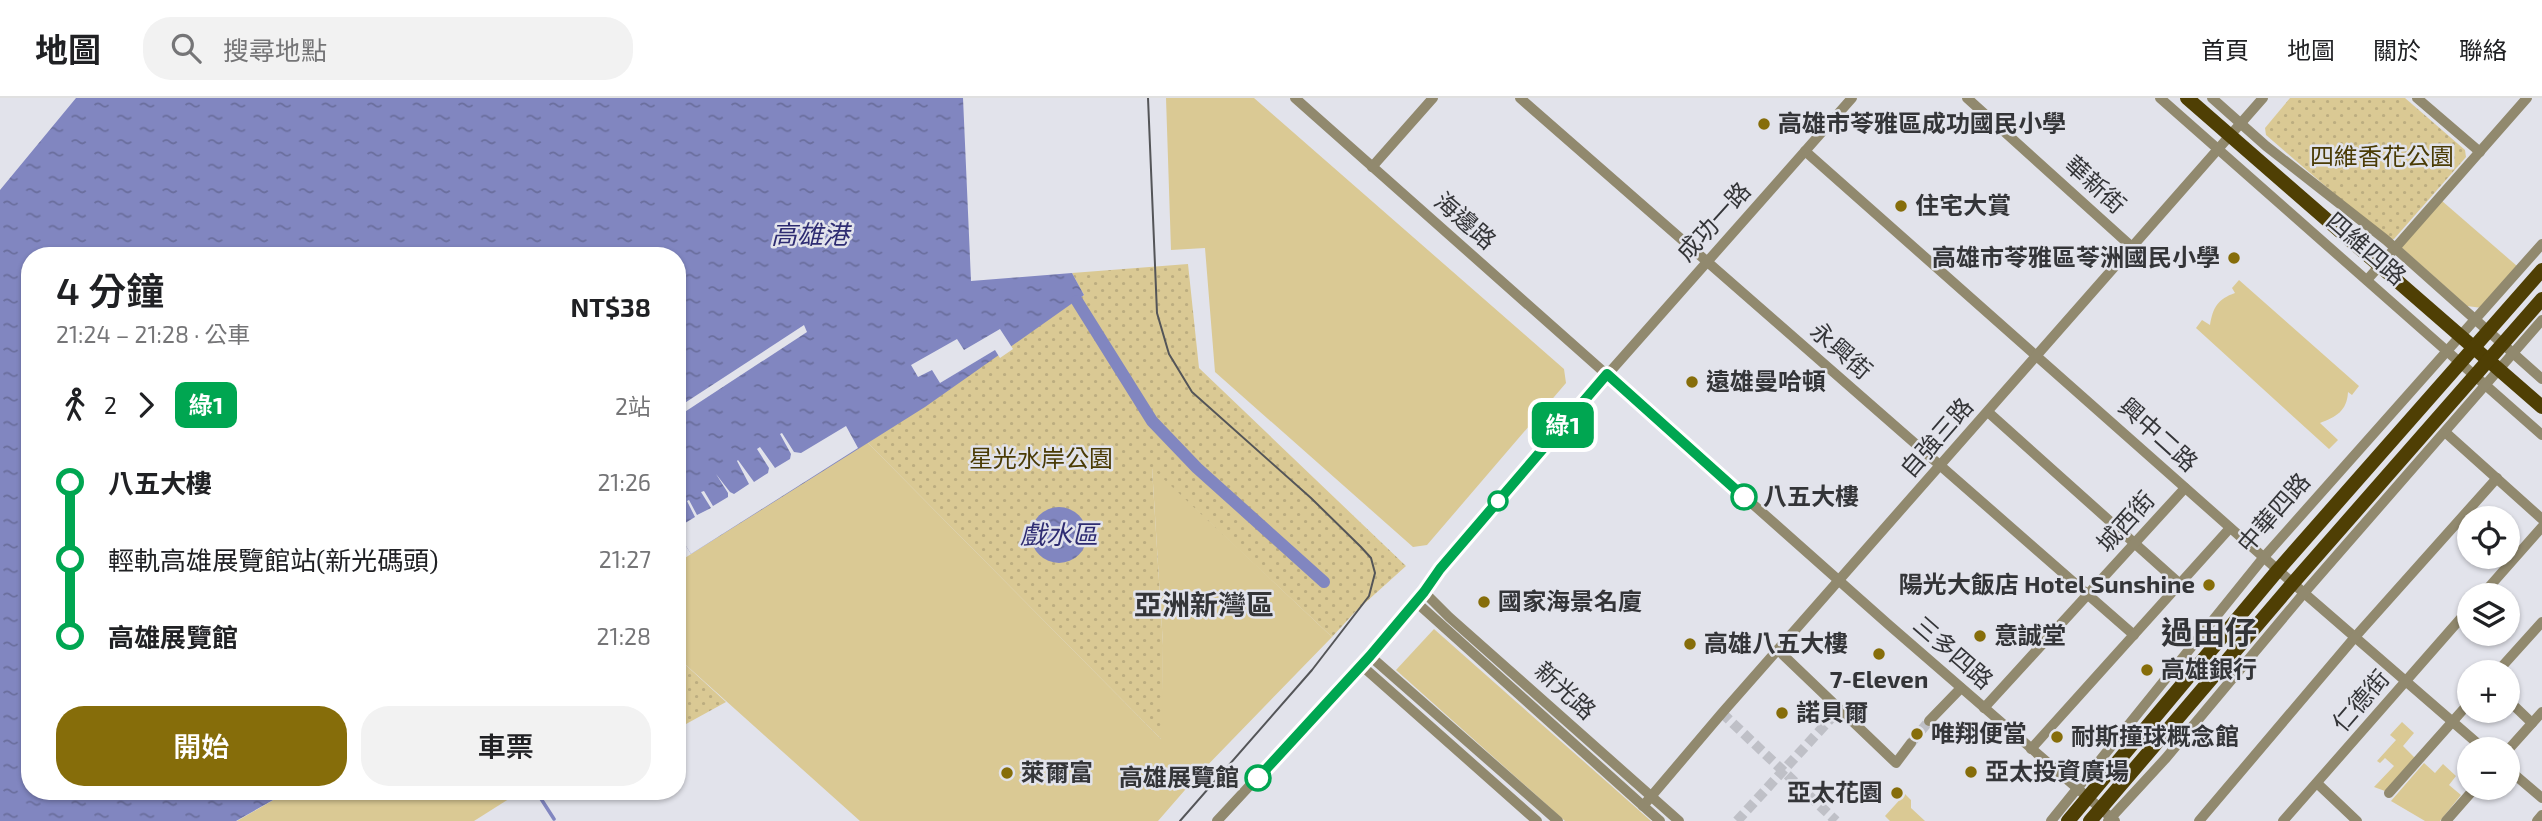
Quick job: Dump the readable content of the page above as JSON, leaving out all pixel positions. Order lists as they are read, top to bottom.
{
  "streets": {
    "main road": ["四維四路", "中華四路"],
    "street": [
      "華新街",
      "海邊路",
      "成功一路",
      "永興街",
      "興中二路",
      "自強三路",
      "城西街",
      "三多四路",
      "新光路",
      "仁德街"
    ]
  },
  "crossings": [
    ["華新街", "自強三路"],
    ["海邊路", "成功一路"],
    ["海邊路", "三多四路"],
    ["成功一路", "永興街"],
    ["成功一路", "興中二路"],
    ["成功一路", "三多四路"],
    ["成功一路", "新光路"],
    ["四維四路", "自強三路"],
    ["四維四路", "中華四路"],
    ["永興街", "自強三路"],
    ["永興街", "城西街"],
    ["興中二路", "自強三路"],
    ["興中二路", "中華四路"],
    ["興中二路", "城西街"],
    ["興中二路", "仁德街"],
    ["自強三路", "三多四路"],
    ["自強三路", "新光路"],
    ["中華四路", "三多四路"],
    ["城西街", "三多四路"]
  ],
  "districts": ["亞洲新灣區", "過田仔"],
  "water": ["高雄港", "戲水區"],
  "parks": ["四維香花公園", "星光水岸公園"],
  "places": [
    "高雄市苓雅區成功國民小學",
    "住宅大賞",
    "高雄市苓雅區苓洲國民小學",
    "遠雄曼哈頓",
    "八五大樓",
    "陽光大飯店 Hotel Sunshine",
    "國家海景名廈",
    "意誠堂",
    "高雄八五大樓",
    "7-Eleven",
    "高雄銀行",
    "諾貝爾",
    "唯翔便當",
    "耐斯撞球概念館",
    "亞太投資廣場",
    "萊爾富",
    "高雄展覽館",
    "亞太花園"
  ],
  "lines": ["bus line 綠1"],
  "page": {
    "header": "地圖",
    "search": "搜尋地點",
    "nav": [
      "首頁",
      "地圖",
      "關於",
      "聯絡"
    ],
    "on_map": "綠1",
    "heading": ["4 分鐘", "21:24 – 21:28 · 公車", "NT$38"],
    "legs": ["2", "綠1", "2站"],
    "list": [
      {
        "name": "八五大樓",
        "value": "21:26"
      },
      {
        "name": "輕軌高雄展覽館站(新光碼頭)",
        "value": "21:27"
      },
      {
        "name": "高雄展覽館",
        "value": "21:28"
      }
    ],
    "map_buttons": ["+", "−"],
    "buttons": ["開始", "車票"]
  }
}
